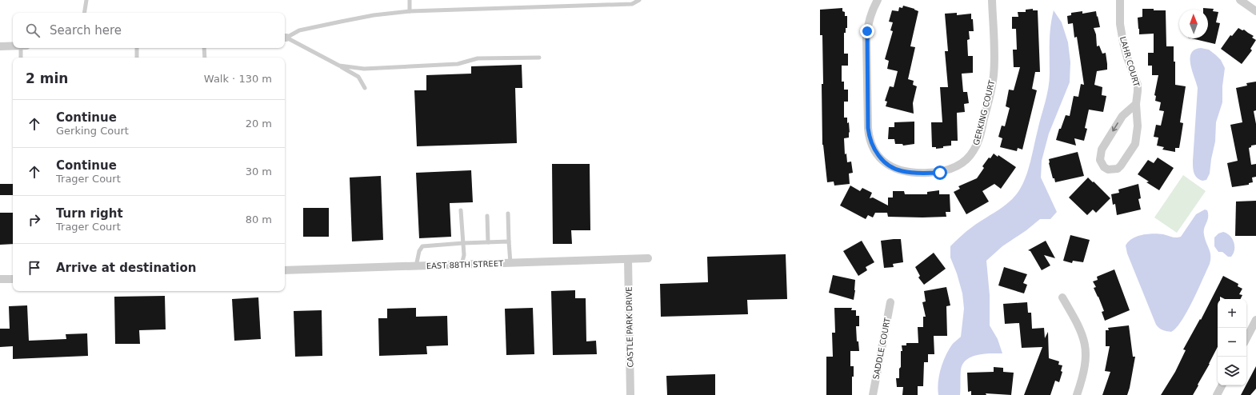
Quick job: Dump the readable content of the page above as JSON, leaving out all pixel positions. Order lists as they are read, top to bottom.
{
  "streets": {
    "street": [
      "LAHR COURT",
      "GERKING COURT",
      "EAST 88TH STREET",
      "CASTLE PARK DRIVE",
      "SADDLE COURT"
    ]
  },
  "crossings": [
    ["EAST 88TH STREET", "CASTLE PARK DRIVE"]
  ],
  "north": "top",
  "page": {
    "search": "Search here",
    "heading": ["2 min", "Walk · 130 m"],
    "list": [
      ["Continue", "Gerking Court", "20 m"],
      ["Continue", "Trager Court", "30 m"],
      ["Turn right", "Trager Court", "80 m"],
      "Arrive at destination"
    ],
    "map_buttons": ["+", "−"]
  }
}
